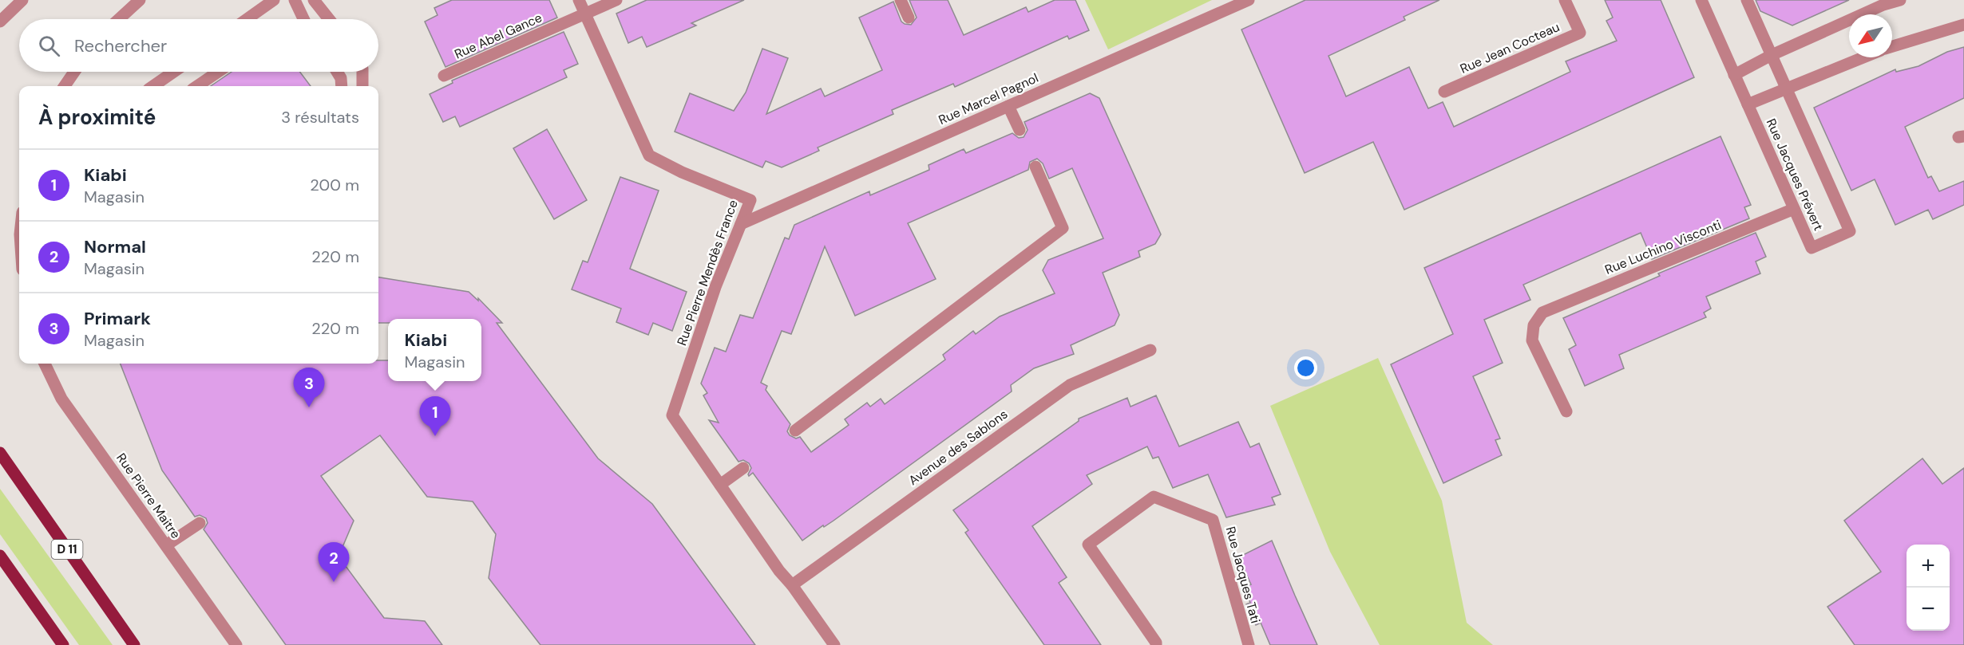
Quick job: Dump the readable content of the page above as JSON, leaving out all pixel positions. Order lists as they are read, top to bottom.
{
  "streets": {
    "main road": ["D 11"],
    "street": [
      "Rue Abel Gance",
      "Rue Jean Cocteau",
      "Rue Marcel Pagnol",
      "Rue Jacques Prévert",
      "Rue Luchino Visconti",
      "Rue Pierre Mendès France",
      "Avenue des Sablons",
      "Rue Pierre Maitre",
      "Rue Jacques Tati"
    ]
  },
  "crossings": [
    ["Rue Abel Gance", "Rue Pierre Mendès France"],
    ["Rue Marcel Pagnol", "Rue Pierre Mendès France"],
    ["Rue Jacques Prévert", "Rue Luchino Visconti"],
    ["Rue Pierre Mendès France", "Avenue des Sablons"]
  ],
  "north": "bottom left",
  "page": {
    "search": "Rechercher",
    "heading": ["À proximité", "3 résultats"],
    "list": [
      {
        "mark": "1",
        "name": "Kiabi",
        "note": "Magasin",
        "value": "200 m"
      },
      {
        "mark": "2",
        "name": "Normal",
        "note": "Magasin",
        "value": "220 m"
      },
      {
        "mark": "3",
        "name": "Primark",
        "note": "Magasin",
        "value": "220 m"
      }
    ],
    "popup": ["Kiabi", "Magasin"],
    "pins": ["3", "1", "2"],
    "map_buttons": ["+", "−"]
  }
}
